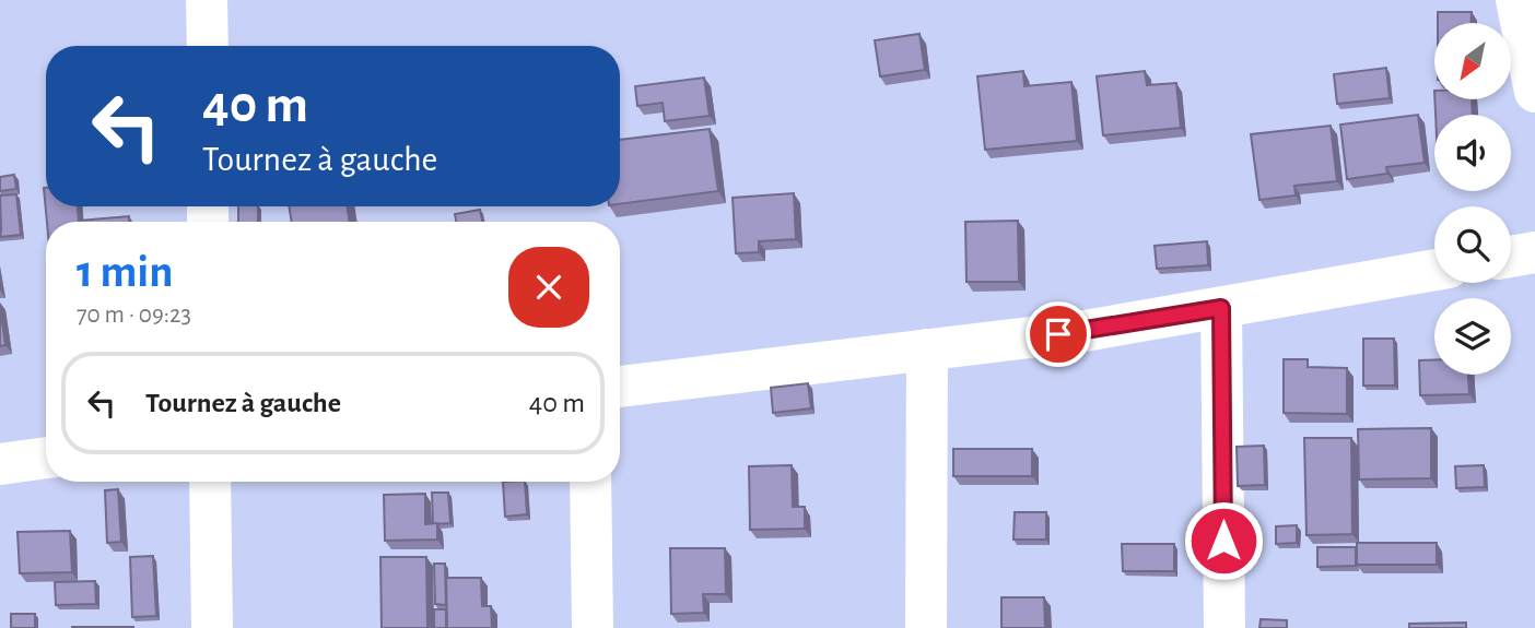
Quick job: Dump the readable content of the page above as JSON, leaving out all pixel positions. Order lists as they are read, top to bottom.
{
  "north": "bottom left",
  "page": {
    "turn": ["40 m", "Tournez à gauche"],
    "heading": ["1 min", "70 m · 09:23"],
    "list": [
      {
        "name": "Tournez à gauche",
        "value": "40 m"
      }
    ]
  }
}
